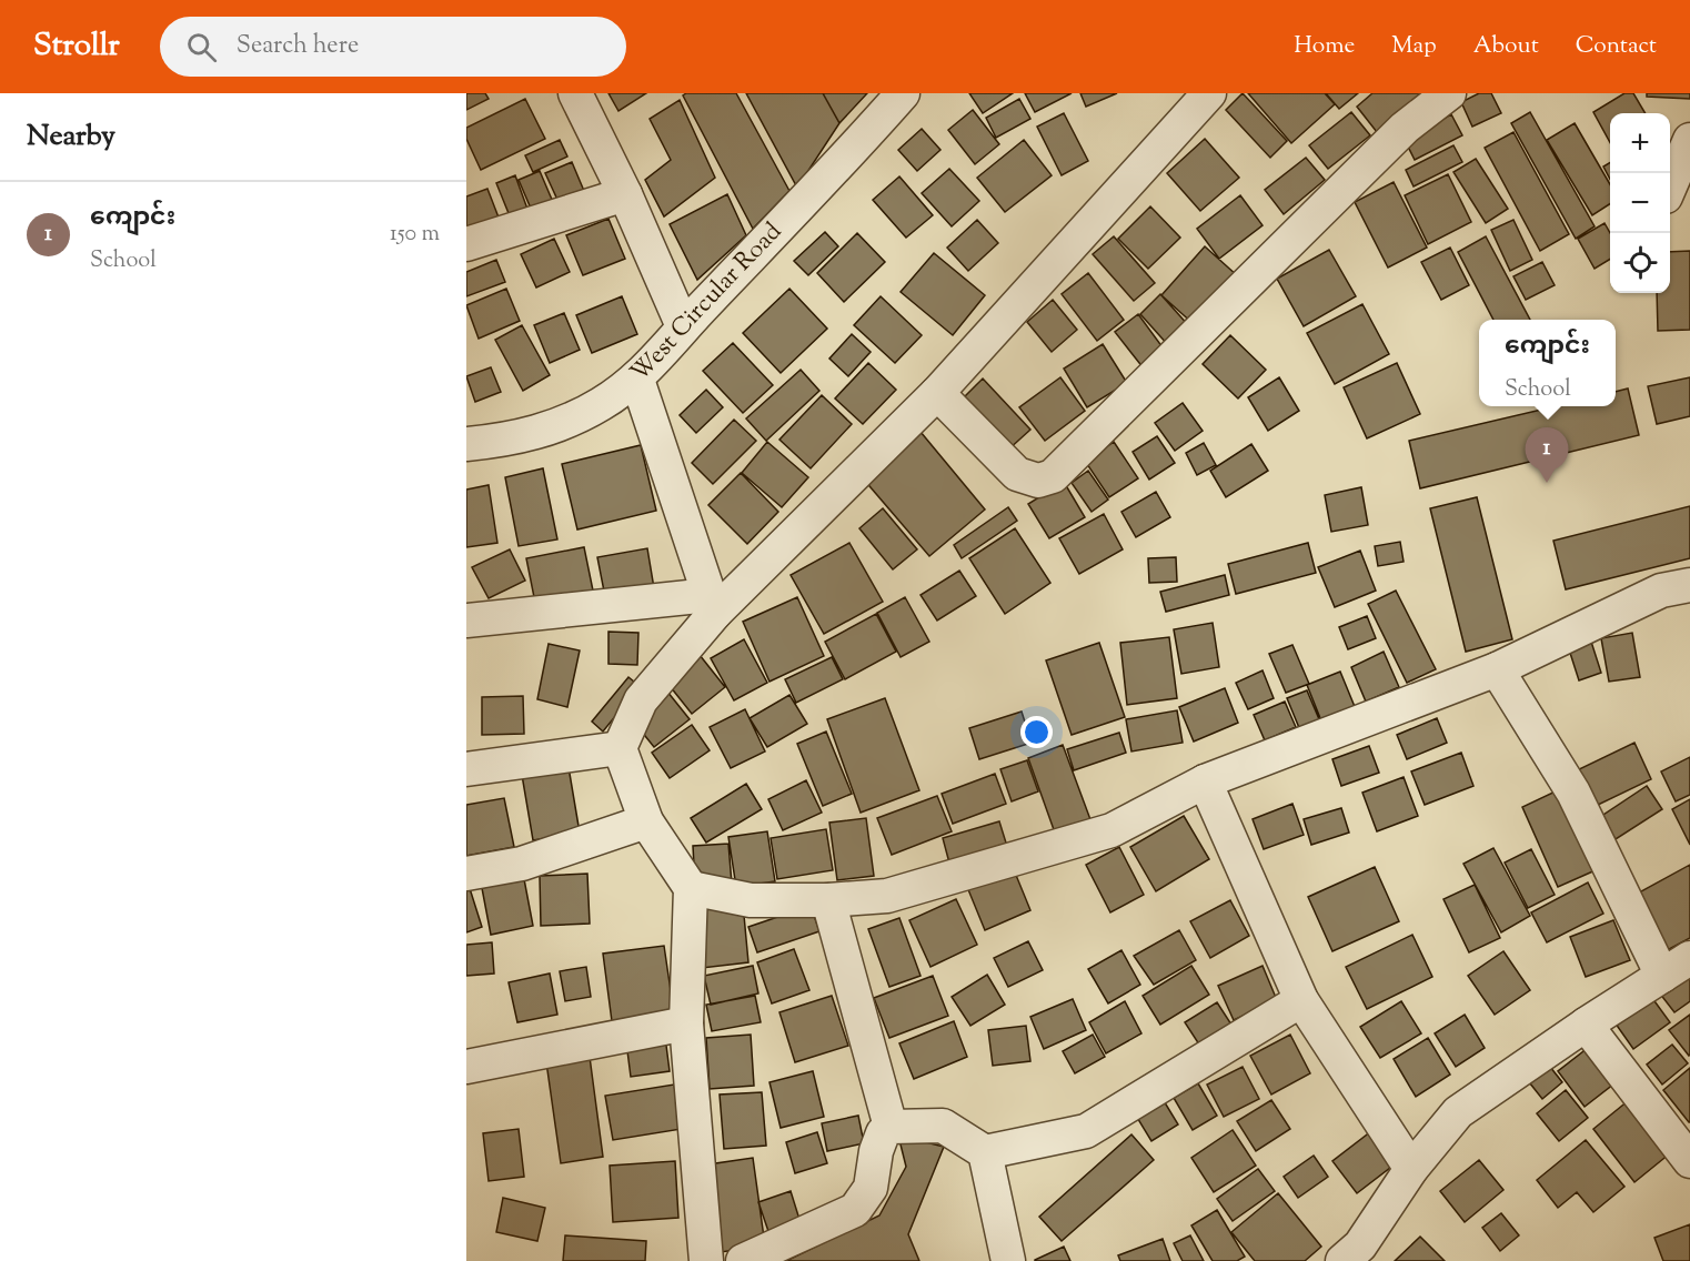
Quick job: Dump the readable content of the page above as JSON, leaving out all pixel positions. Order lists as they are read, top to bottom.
{
  "streets": {
    "street": ["West Circular Road"]
  },
  "page": {
    "header": "Strollr",
    "search": "Search here",
    "nav": [
      "Home",
      "Map",
      "About",
      "Contact"
    ],
    "heading": "Nearby",
    "map_buttons": ["+", "−"],
    "list": [
      {
        "mark": "1",
        "name": "ကျောင်း",
        "note": "School",
        "value": "150 m"
      }
    ],
    "popup": ["ကျောင်း", "School"],
    "pins": "1"
  }
}
